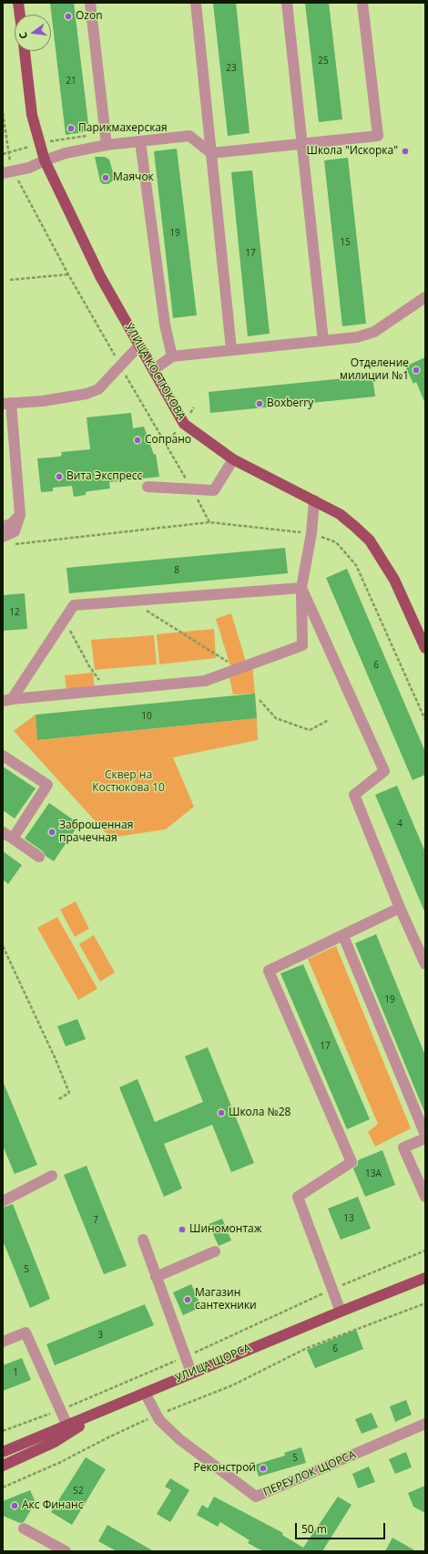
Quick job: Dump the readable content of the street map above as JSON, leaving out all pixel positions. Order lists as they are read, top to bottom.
{
  "streets": {
    "main road": ["УЛИЦА КОСТЮКОВА", "УЛИЦА ЩОРСА"],
    "street": ["ПЕРЕУЛОК ЩОРСА"]
  },
  "crossings": [
    ["УЛИЦА ЩОРСА", "ПЕРЕУЛОК ЩОРСА"]
  ],
  "parks": ["Сквер на Костюкова 10"],
  "places": [
    "Ozon",
    "Парикмахерская",
    "Школа \"Искорка\"",
    "Маячок",
    "Отделение милиции №1",
    "Boxberry",
    "Сопрано",
    "Вита Экспресс",
    "Заброшенная прачечная",
    "Школа №28",
    "Шиномонтаж",
    "Магазин сантехники",
    "Реконстрой",
    "Акс Финанс"
  ],
  "house_numbers": [
    "25",
    "23",
    "21",
    "19",
    "15",
    "17",
    "8",
    "12",
    "6",
    "10",
    "4",
    "19",
    "17",
    "13А",
    "13",
    "7",
    "5",
    "3",
    "6",
    "1",
    "5",
    "52"
  ],
  "scale_bar": "50 m",
  "north": "left"
}
